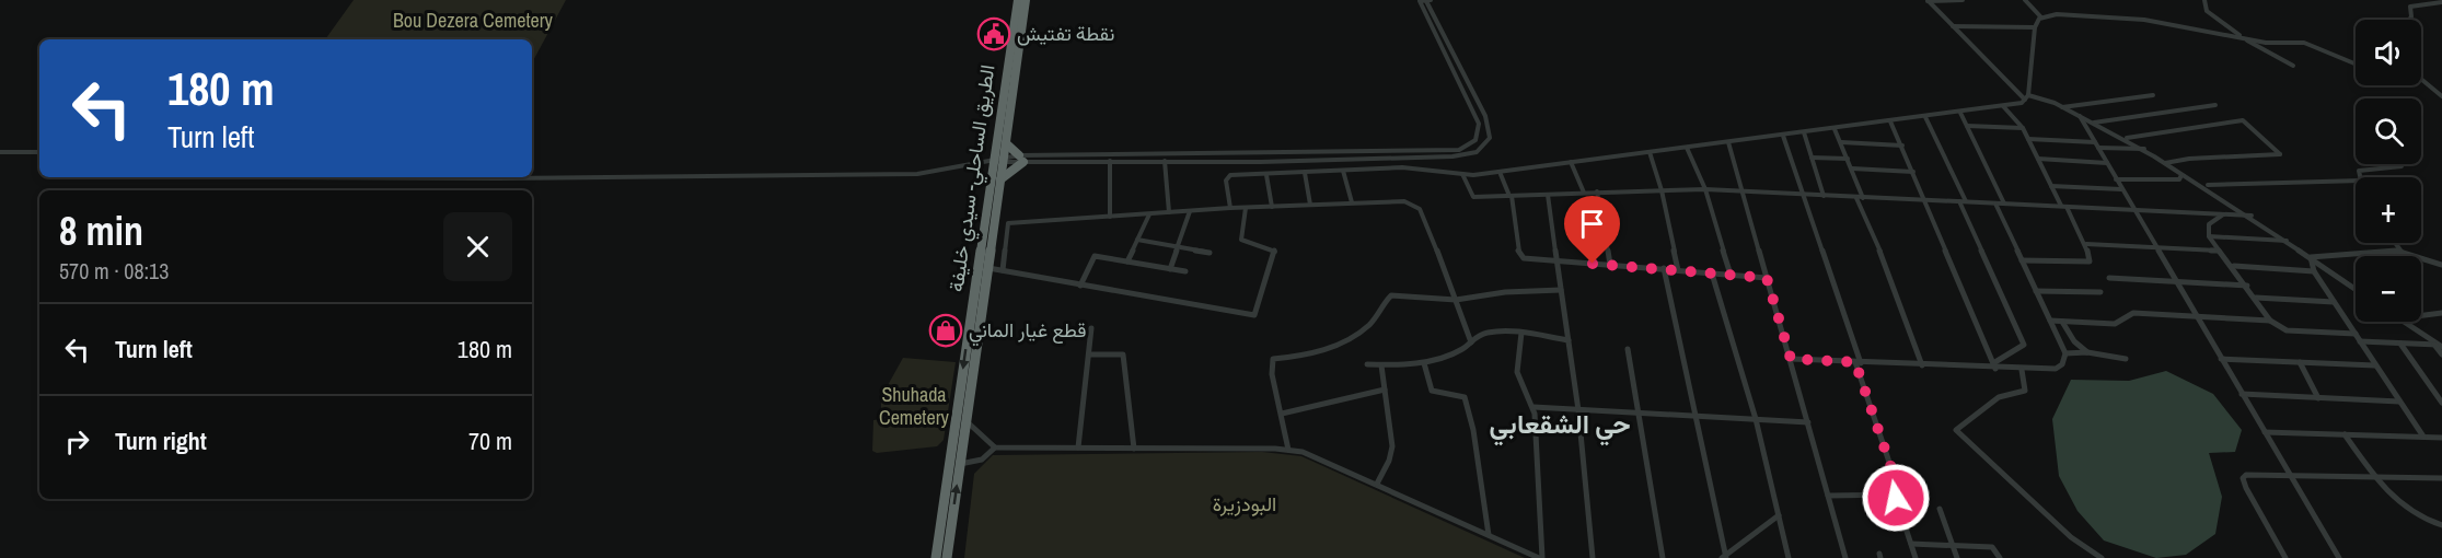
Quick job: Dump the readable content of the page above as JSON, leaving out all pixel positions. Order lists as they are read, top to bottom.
{
  "streets": {
    "highway": ["الطريق الساحلي- سيدي خليفة"]
  },
  "districts": ["حي الشقعابي"],
  "parks": ["Bou Dezera Cemetery", "Shuhada Cemetery", "البودزيرة"],
  "places": {
    "public building": ["نقطة تفتيش"],
    "shop": ["قطع غيار الماني"]
  },
  "page": {
    "map_buttons": ["+", "−"],
    "turn": ["180 m", "Turn left"],
    "heading": ["8 min", "570 m · 08:13"],
    "list": [
      {
        "name": "Turn left",
        "value": "180 m"
      },
      {
        "name": "Turn right",
        "value": "70 m"
      }
    ]
  }
}
